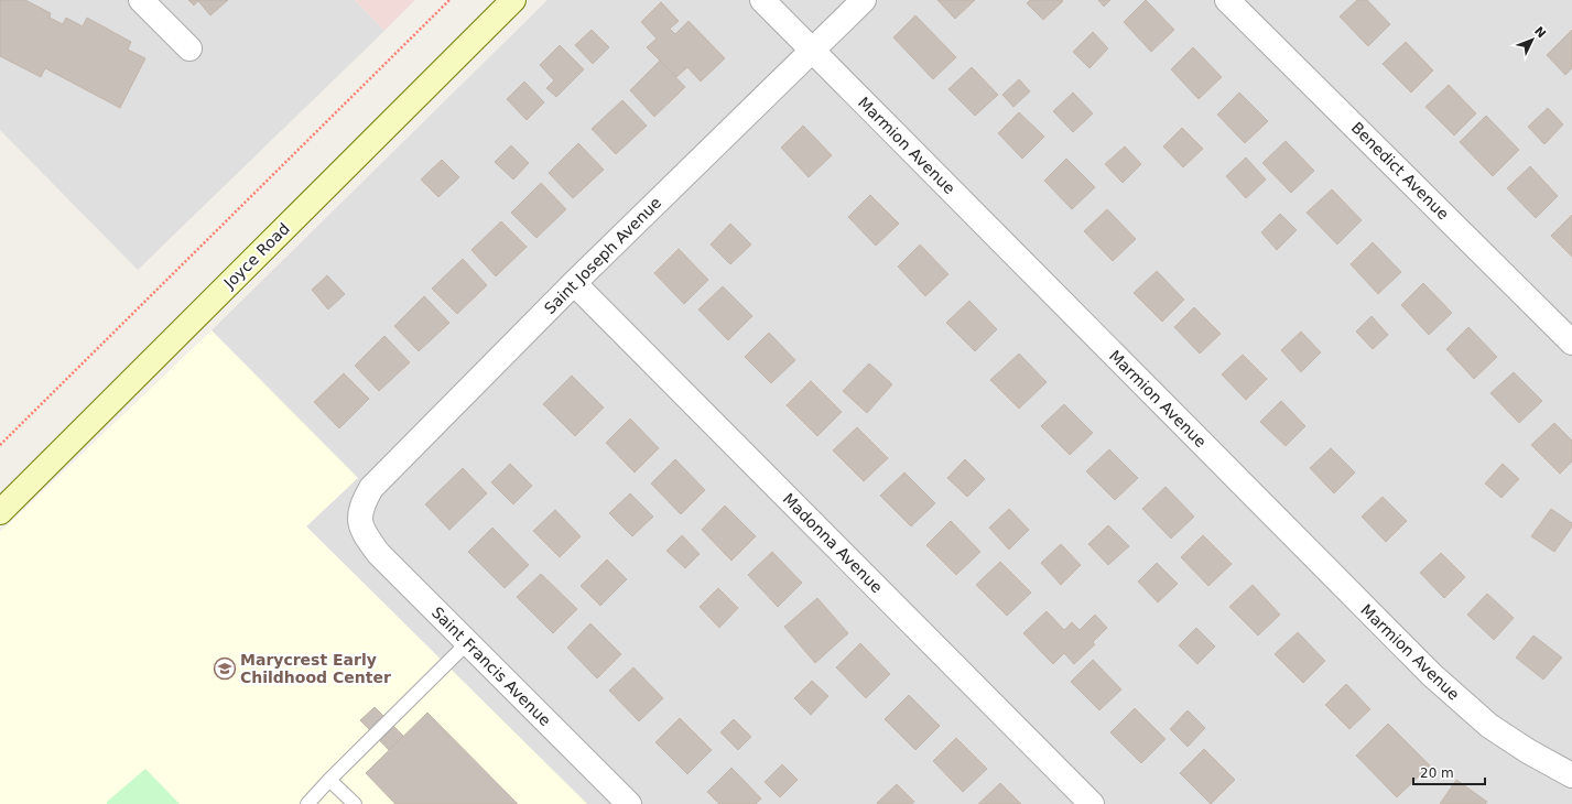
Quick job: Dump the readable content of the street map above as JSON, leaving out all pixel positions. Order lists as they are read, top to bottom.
{
  "streets": {
    "street": [
      "Marmion Avenue",
      "Benedict Avenue",
      "Joyce Road",
      "Saint Joseph Avenue",
      "Madonna Avenue",
      "Saint Francis Avenue"
    ]
  },
  "crossings": [
    ["Marmion Avenue", "Saint Joseph Avenue"],
    ["Saint Joseph Avenue", "Madonna Avenue"],
    ["Saint Joseph Avenue", "Saint Francis Avenue"]
  ],
  "places": {
    "school or university": ["Marycrest Early Childhood Center"]
  },
  "scale_bar": "20 m",
  "north": "top right"
}
